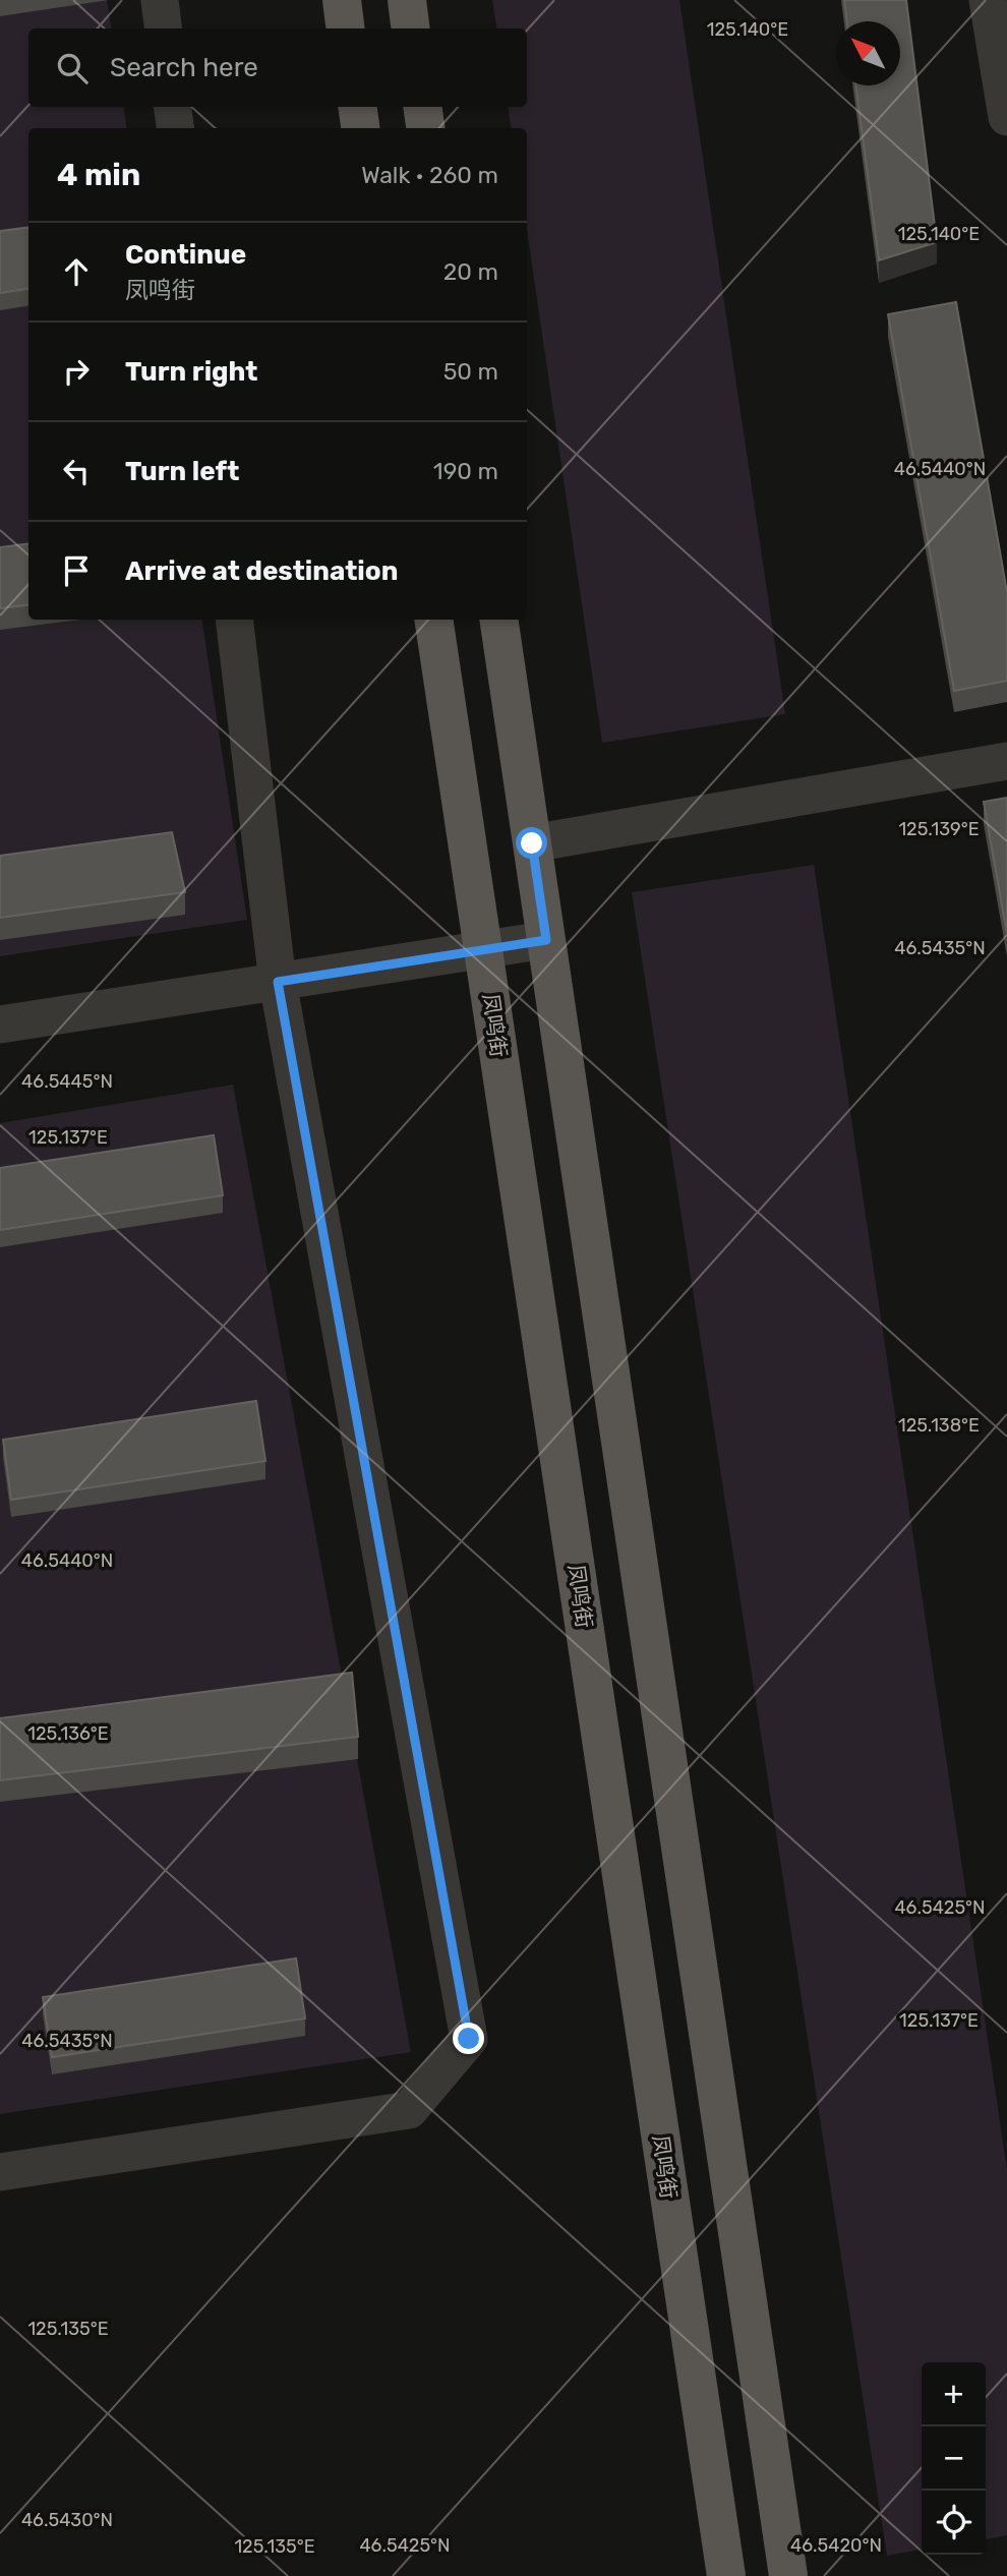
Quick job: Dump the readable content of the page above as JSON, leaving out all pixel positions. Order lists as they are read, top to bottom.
{
  "streets": {
    "main road": ["凤鸣街"]
  },
  "north": "top left",
  "page": {
    "search": "Search here",
    "heading": ["4 min", "Walk · 260 m"],
    "list": [
      ["Continue", "凤鸣街", "20 m"],
      ["Turn right", "50 m"],
      ["Turn left", "190 m"],
      "Arrive at destination"
    ],
    "map_buttons": ["+", "−"]
  },
  "coordinates": [
    "125.140°E",
    "46.5440°N",
    "125.139°E",
    "46.5435°N",
    "46.5445°N",
    "125.137°E",
    "125.138°E",
    "125.136°E",
    "46.5425°N",
    "125.135°E",
    "46.5430°N",
    "46.5420°N"
  ]
}
